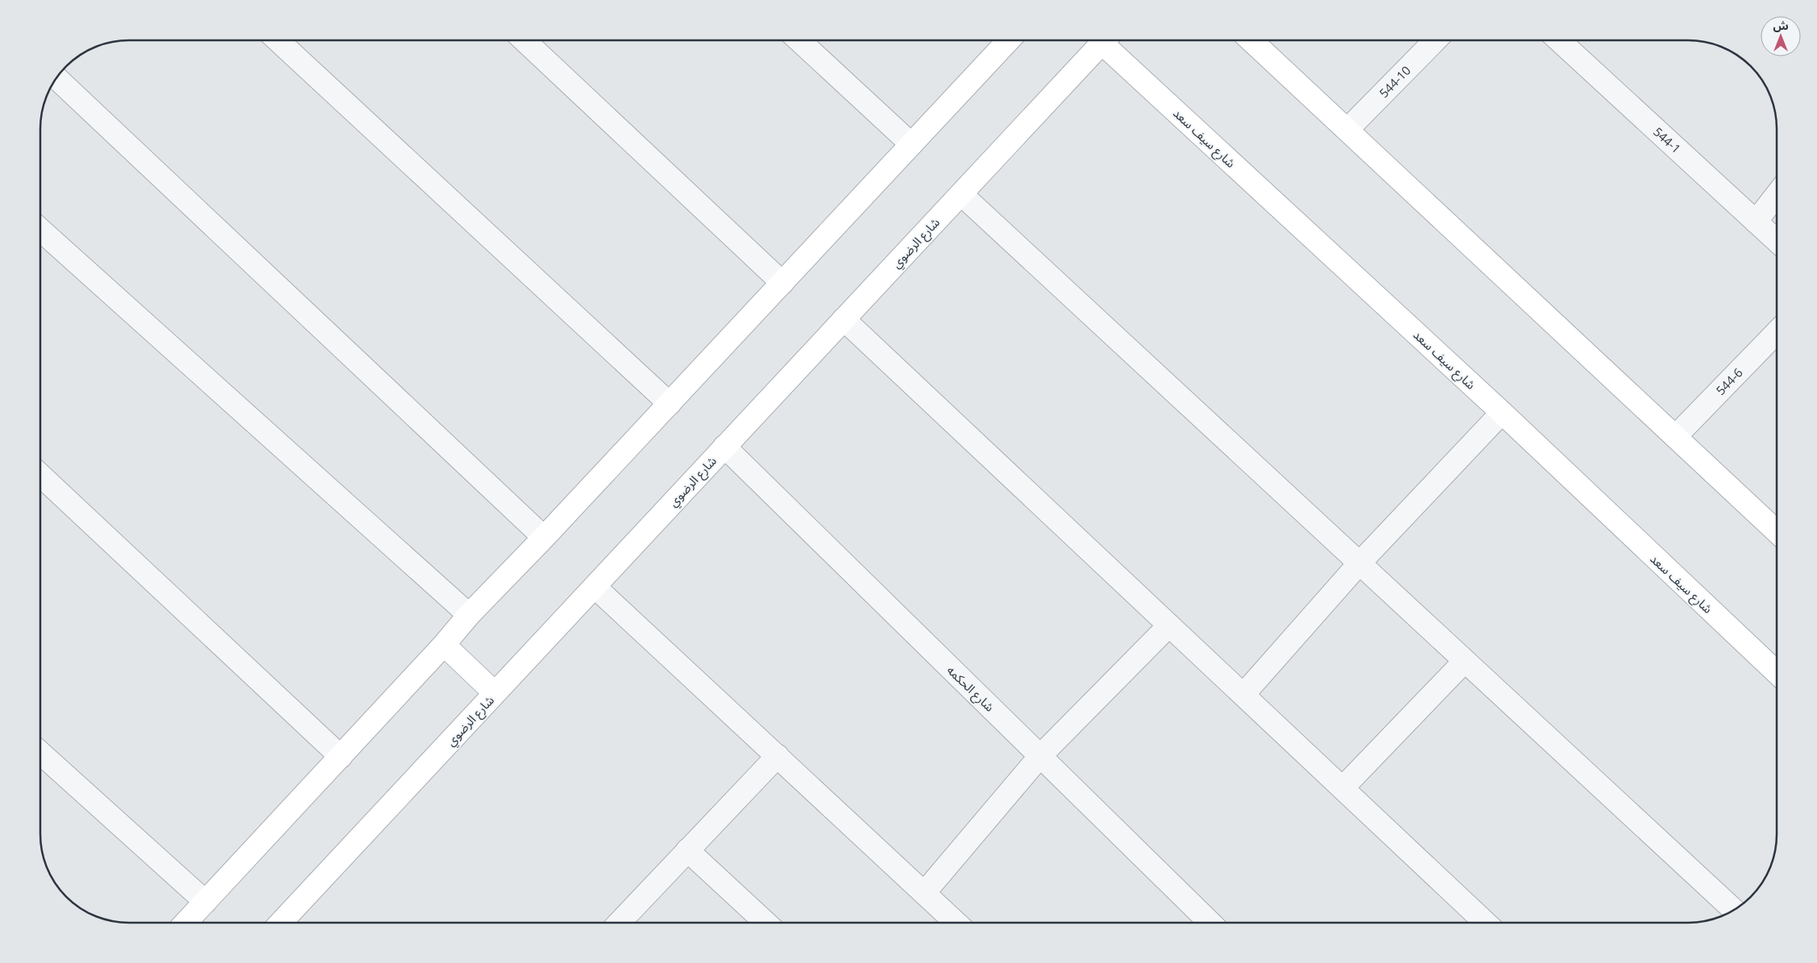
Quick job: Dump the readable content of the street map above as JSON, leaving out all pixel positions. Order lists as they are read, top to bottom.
{
  "streets": {
    "street": [
      "544-10",
      "شارع سيف سعد",
      "544-1",
      "شارع الرضوي",
      "544-6",
      "شارع الحكمه"
    ]
  },
  "crossings": [
    ["شارع الرضوي", "شارع الحكمه"]
  ],
  "north": "top"
}
